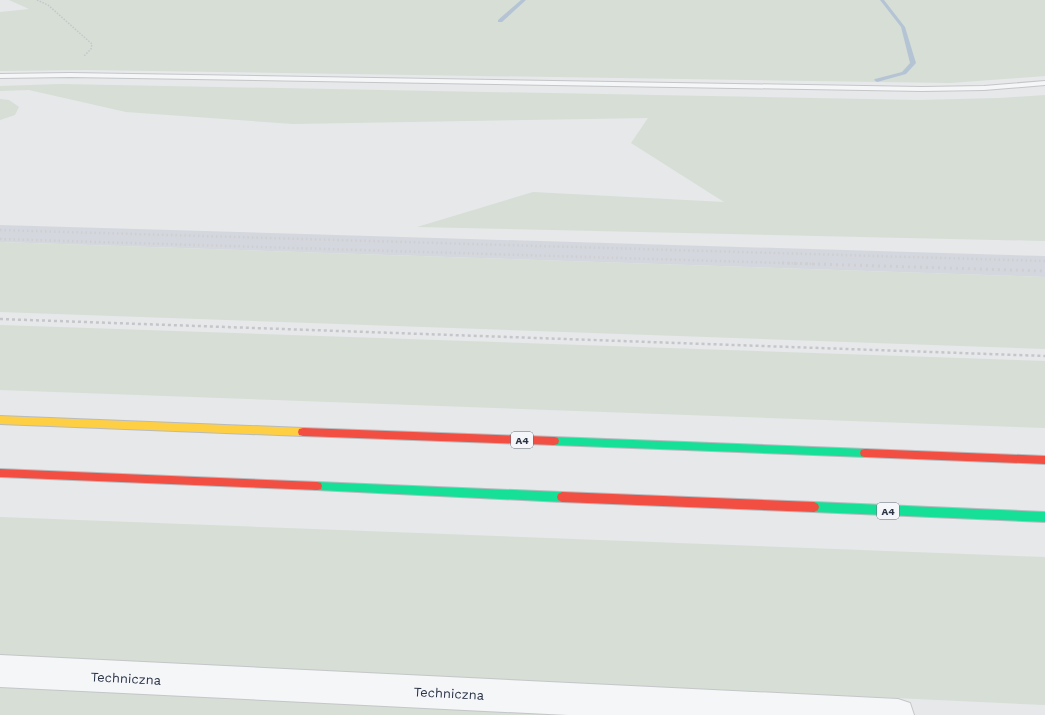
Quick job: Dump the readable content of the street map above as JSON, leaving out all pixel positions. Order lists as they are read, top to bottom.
{
  "streets": {
    "highway": ["A4"],
    "street": ["Techniczna"]
  }
}
